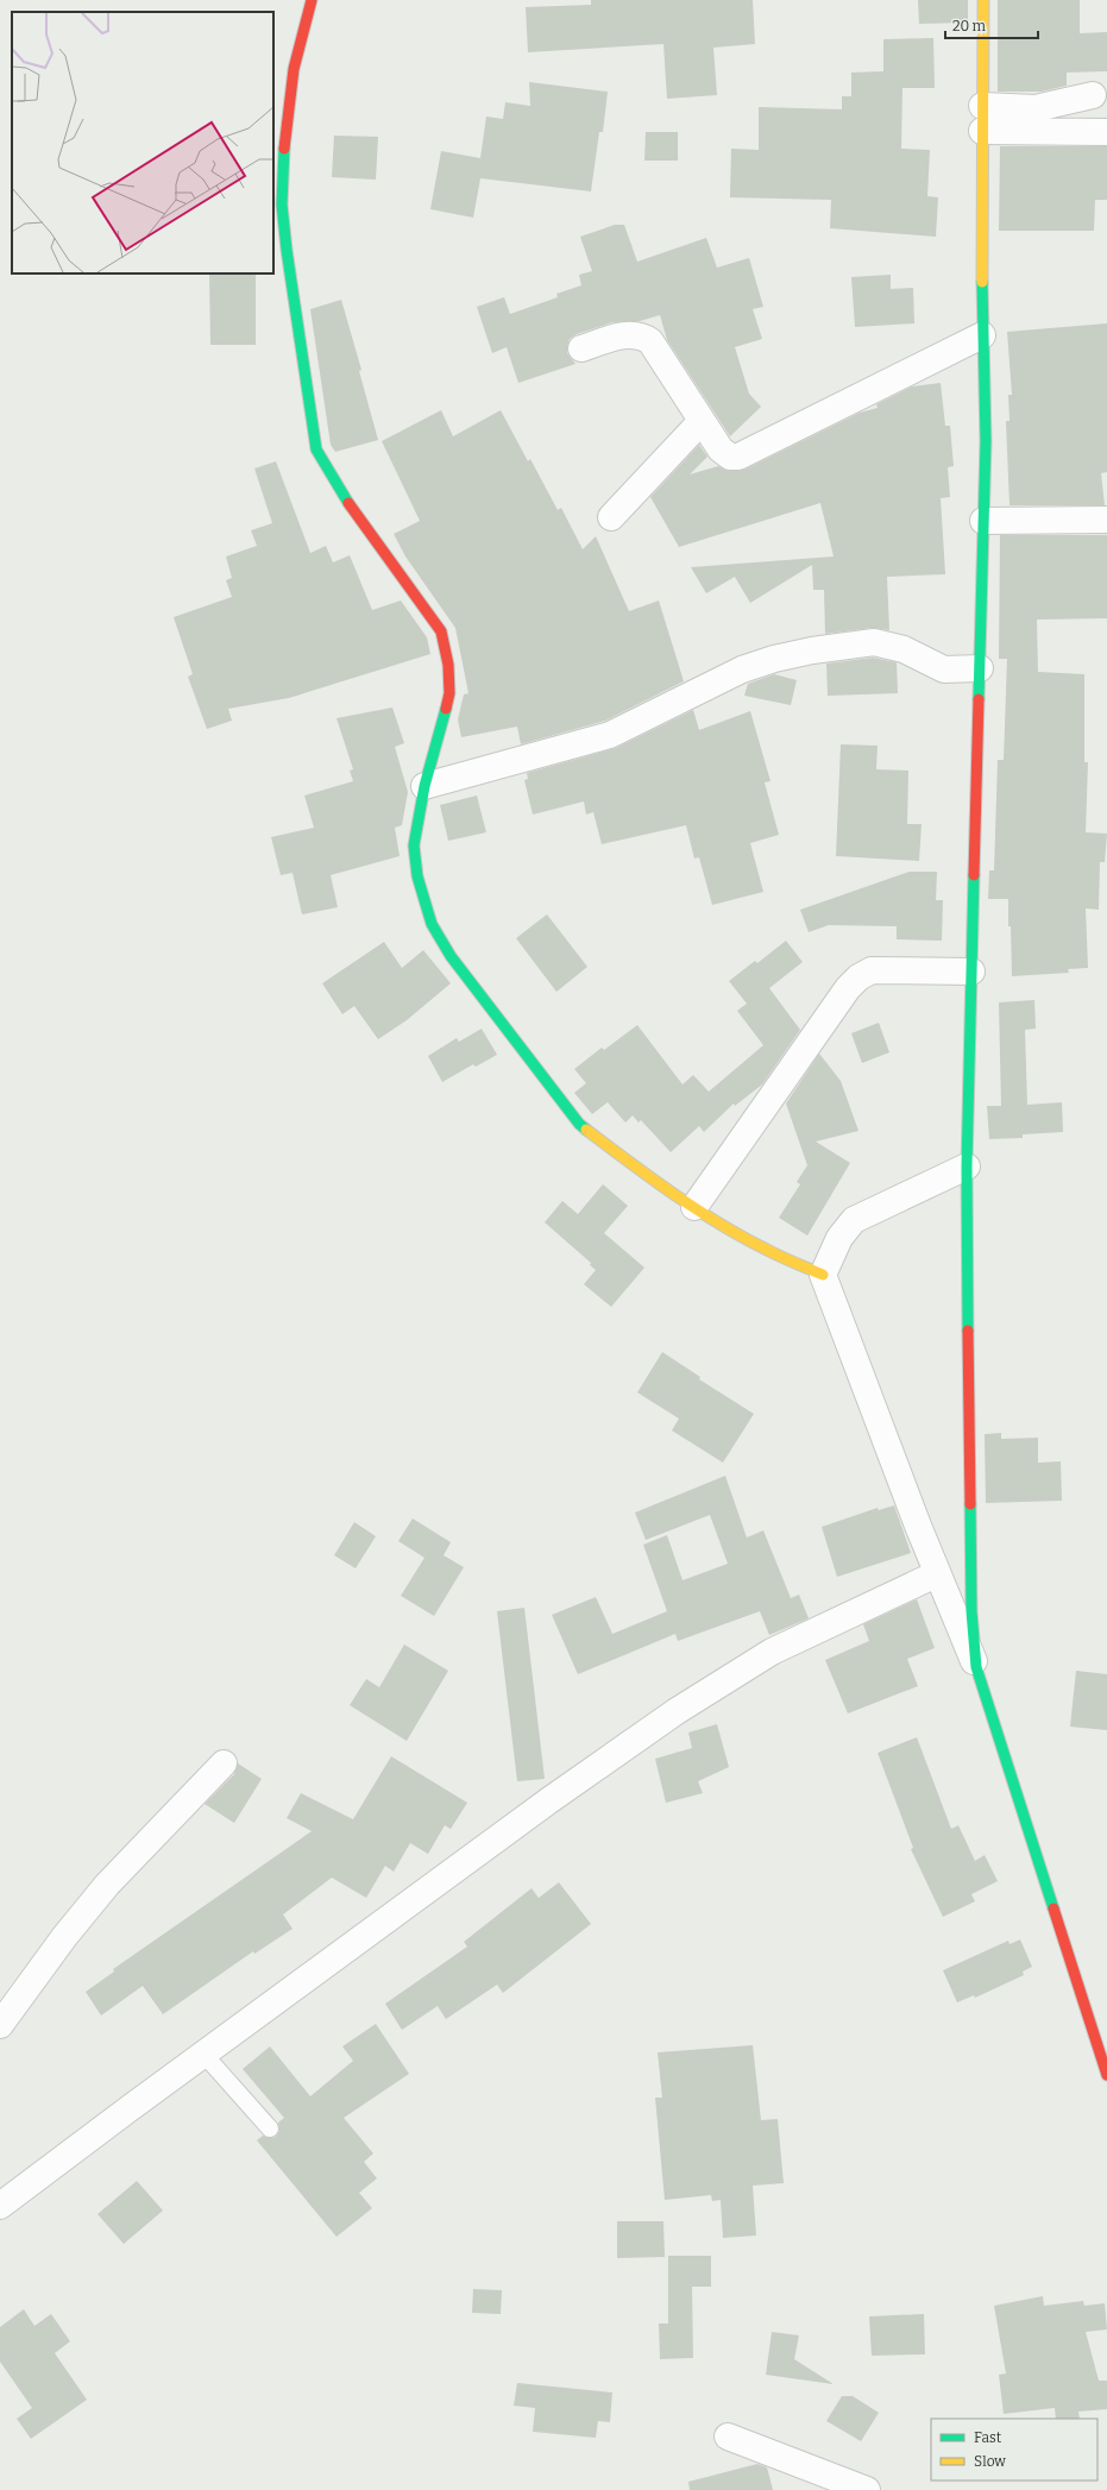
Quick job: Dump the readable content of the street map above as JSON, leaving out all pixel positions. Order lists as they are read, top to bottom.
{
  "legend": ["Fast", "Slow"],
  "scale_bar": "20 m"
}
